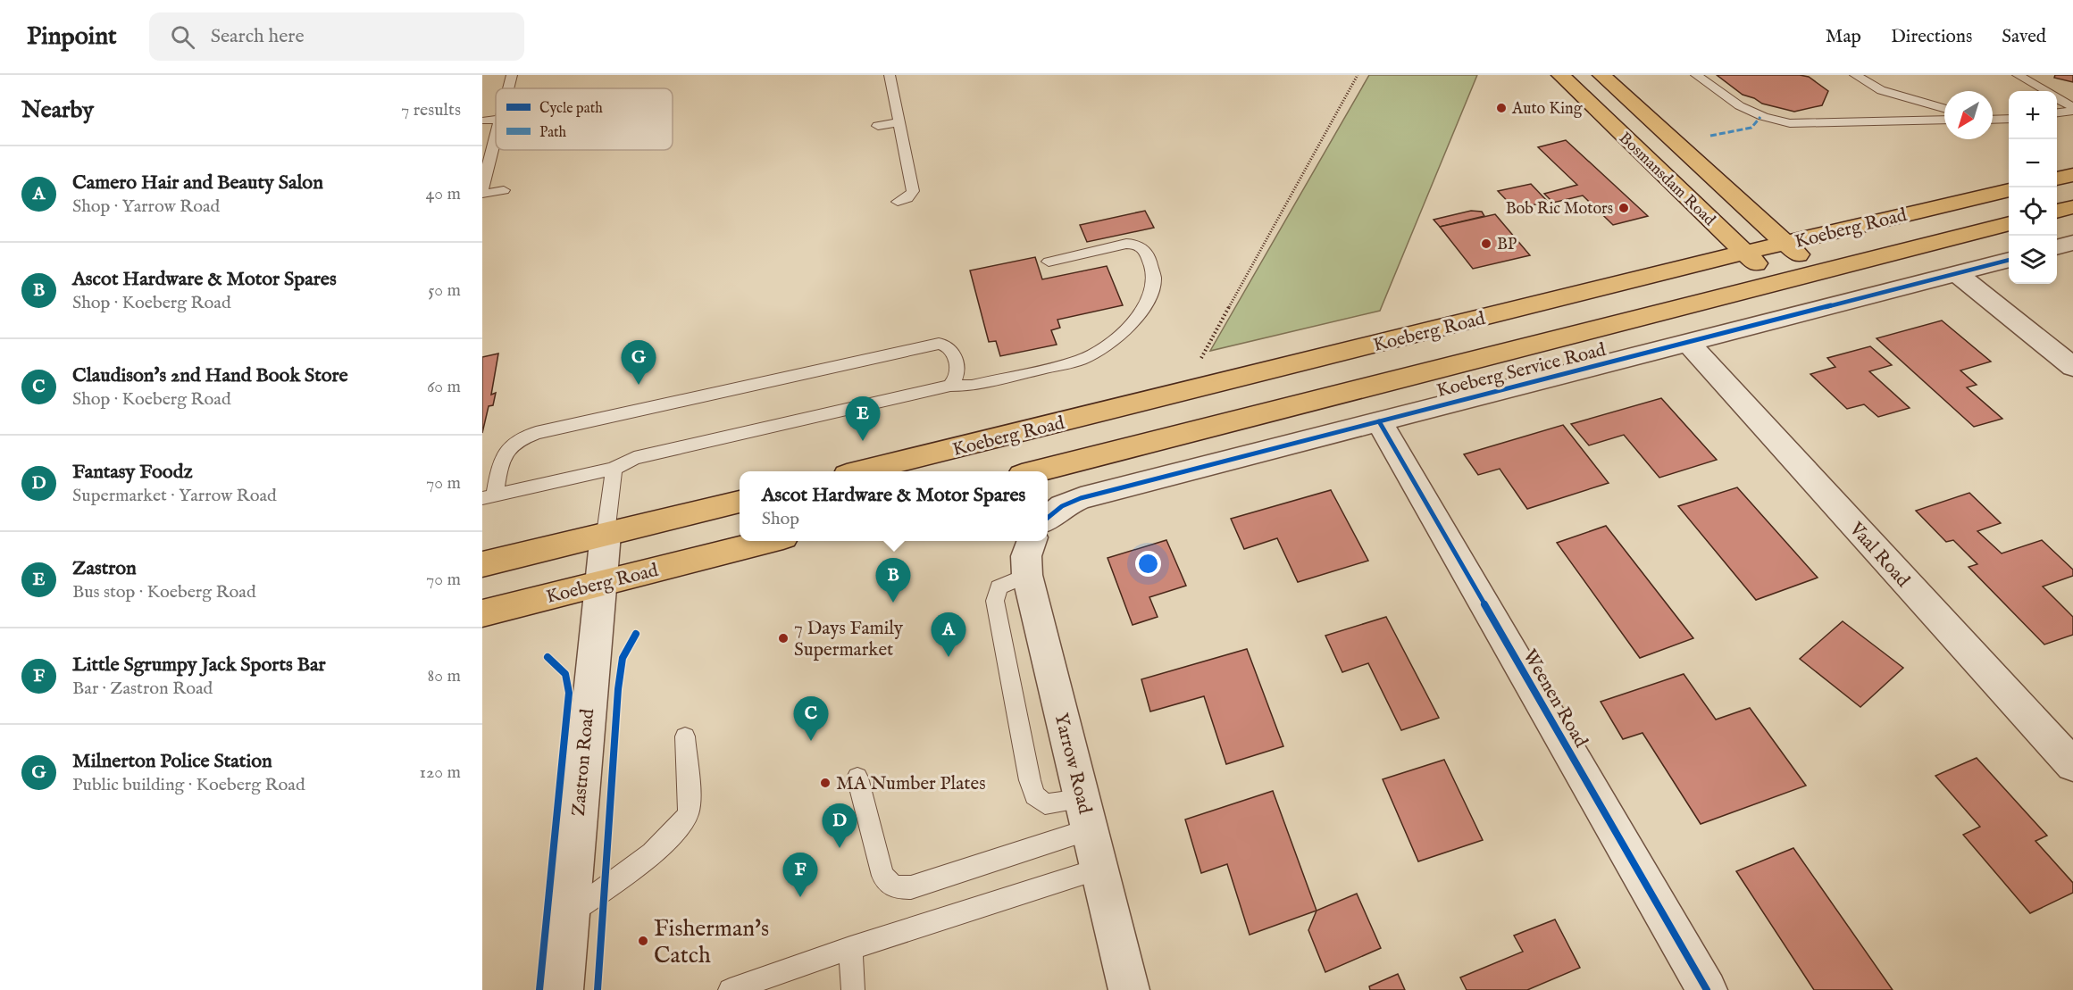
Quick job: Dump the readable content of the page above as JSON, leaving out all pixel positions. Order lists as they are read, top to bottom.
{
  "streets": {
    "main road": ["Bosmansdam Road", "Koeberg Road"],
    "street": [
      "Koeberg Service Road",
      "Vaal Road",
      "Weenen Road",
      "Zastron Road",
      "Yarrow Road"
    ]
  },
  "crossings": [
    ["Bosmansdam Road", "Koeberg Road"],
    ["Koeberg Road", "Zastron Road"],
    ["Koeberg Service Road", "Vaal Road"],
    ["Koeberg Service Road", "Weenen Road"]
  ],
  "places": [
    "Auto King",
    "Bob Ric Motors",
    "BP",
    "7 Days Family Supermarket",
    "MA Number Plates",
    "Fisherman's Catch"
  ],
  "legend": ["Cycle path", "Path"],
  "north": "bottom left",
  "page": {
    "header": "Pinpoint",
    "search": "Search here",
    "nav": ["Map", "Directions", "Saved"],
    "heading": ["Nearby", "7 results"],
    "map_buttons": ["+", "−"],
    "list": [
      {
        "mark": "A",
        "name": "Camero Hair and Beauty Salon",
        "note": "Shop · Yarrow Road",
        "value": "40 m"
      },
      {
        "mark": "B",
        "name": "Ascot Hardware & Motor Spares",
        "note": "Shop · Koeberg Road",
        "value": "50 m"
      },
      {
        "mark": "C",
        "name": "Claudison's 2nd Hand Book Store",
        "note": "Shop · Koeberg Road",
        "value": "60 m"
      },
      {
        "mark": "D",
        "name": "Fantasy Foodz",
        "note": "Supermarket · Yarrow Road",
        "value": "70 m"
      },
      {
        "mark": "E",
        "name": "Zastron",
        "note": "Bus stop · Koeberg Road",
        "value": "70 m"
      },
      {
        "mark": "F",
        "name": "Little Sgrumpy Jack Sports Bar",
        "note": "Bar · Zastron Road",
        "value": "80 m"
      },
      {
        "mark": "G",
        "name": "Milnerton Police Station",
        "note": "Public building · Koeberg Road",
        "value": "120 m"
      }
    ],
    "pins": [
      "G",
      "E",
      "B",
      "A",
      "C",
      "D",
      "F"
    ],
    "popup": ["Ascot Hardware & Motor Spares", "Shop"]
  }
}
